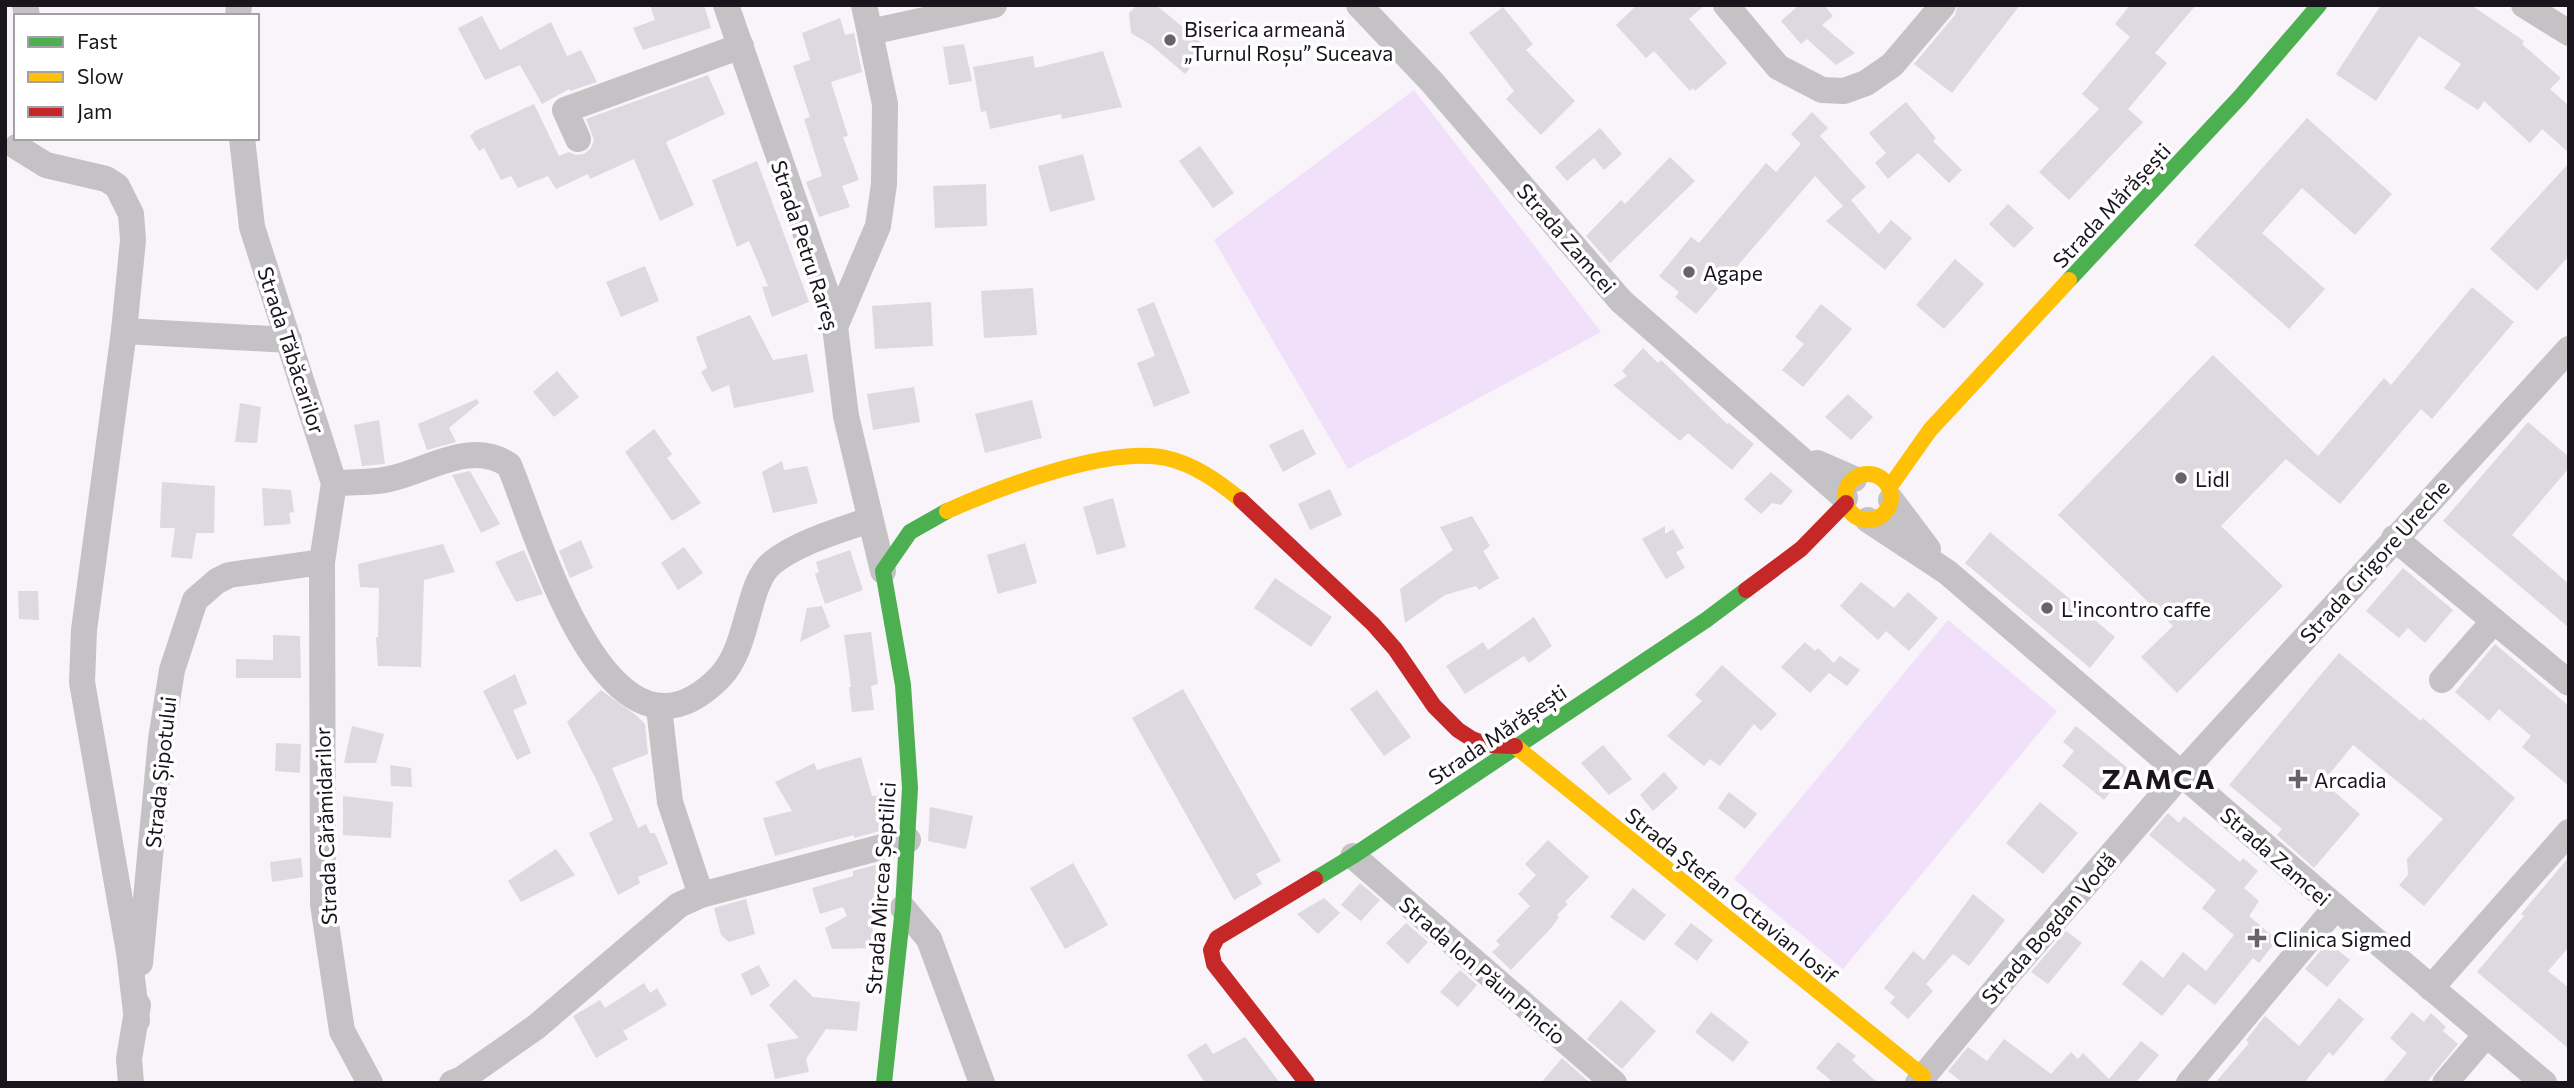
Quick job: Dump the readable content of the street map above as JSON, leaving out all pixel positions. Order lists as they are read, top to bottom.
{
  "streets": {
    "street": [
      "Strada Mărășești",
      "Strada Zamcei",
      "Strada Petru Rareș",
      "Strada Tăbăcarilor",
      "Strada Grigore Ureche",
      "Strada Șipotului",
      "Strada Cărămidarilor",
      "Strada Mircea Șeptilici",
      "Strada Ștefan Octavian Iosif",
      "Strada Bogdan Vodă",
      "Strada Ion Păun Pincio"
    ]
  },
  "crossings": [
    ["Strada Mărășești", "Strada Zamcei"],
    ["Strada Mărășești", "Strada Ștefan Octavian Iosif"],
    ["Strada Mărășești", "Strada Ion Păun Pincio"],
    ["Strada Zamcei", "Strada Grigore Ureche"],
    ["Strada Zamcei", "Strada Bogdan Vodă"],
    ["Strada Petru Rareș", "Strada Mircea Șeptilici"],
    ["Strada Tăbăcarilor", "Strada Șipotului"],
    ["Strada Tăbăcarilor", "Strada Cărămidarilor"],
    ["Strada Grigore Ureche", "Strada Bogdan Vodă"],
    ["Strada Șipotului", "Strada Cărămidarilor"],
    ["Strada Ștefan Octavian Iosif", "Strada Bogdan Vodă"]
  ],
  "districts": ["ZAMCA"],
  "places": {
    "other": [
      "Biserica armeană „Turnul Roșu” Suceava",
      "Agape",
      "Lidl",
      "L'incontro caffe"
    ],
    "health": ["Arcadia", "Clinica Sigmed"]
  },
  "legend": ["Fast", "Slow", "Jam"]
}
